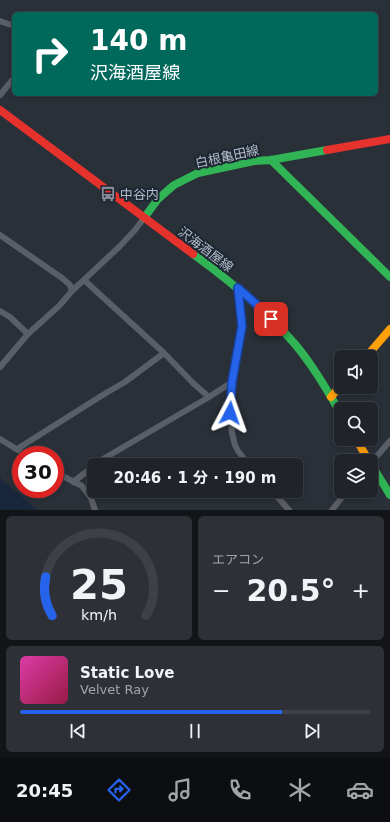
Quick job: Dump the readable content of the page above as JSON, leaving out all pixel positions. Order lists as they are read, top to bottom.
{
  "streets": {
    "main road": ["白根亀田線", "沢海酒屋線"]
  },
  "crossings": [
    ["白根亀田線", "沢海酒屋線"]
  ],
  "places": {
    "bus stop": ["中谷内"]
  },
  "page": {
    "turn": ["140 m", "沢海酒屋線"],
    "limit": "30",
    "trip": "20:46 · 1 分 · 190 m",
    "tile": "エアコン",
    "heat": ["−", "20.5°", "+"],
    "song": ["Static Love", "Velvet Ray"],
    "tabs": "20:45",
    "gauge": ["25", "km/h"]
  }
}
